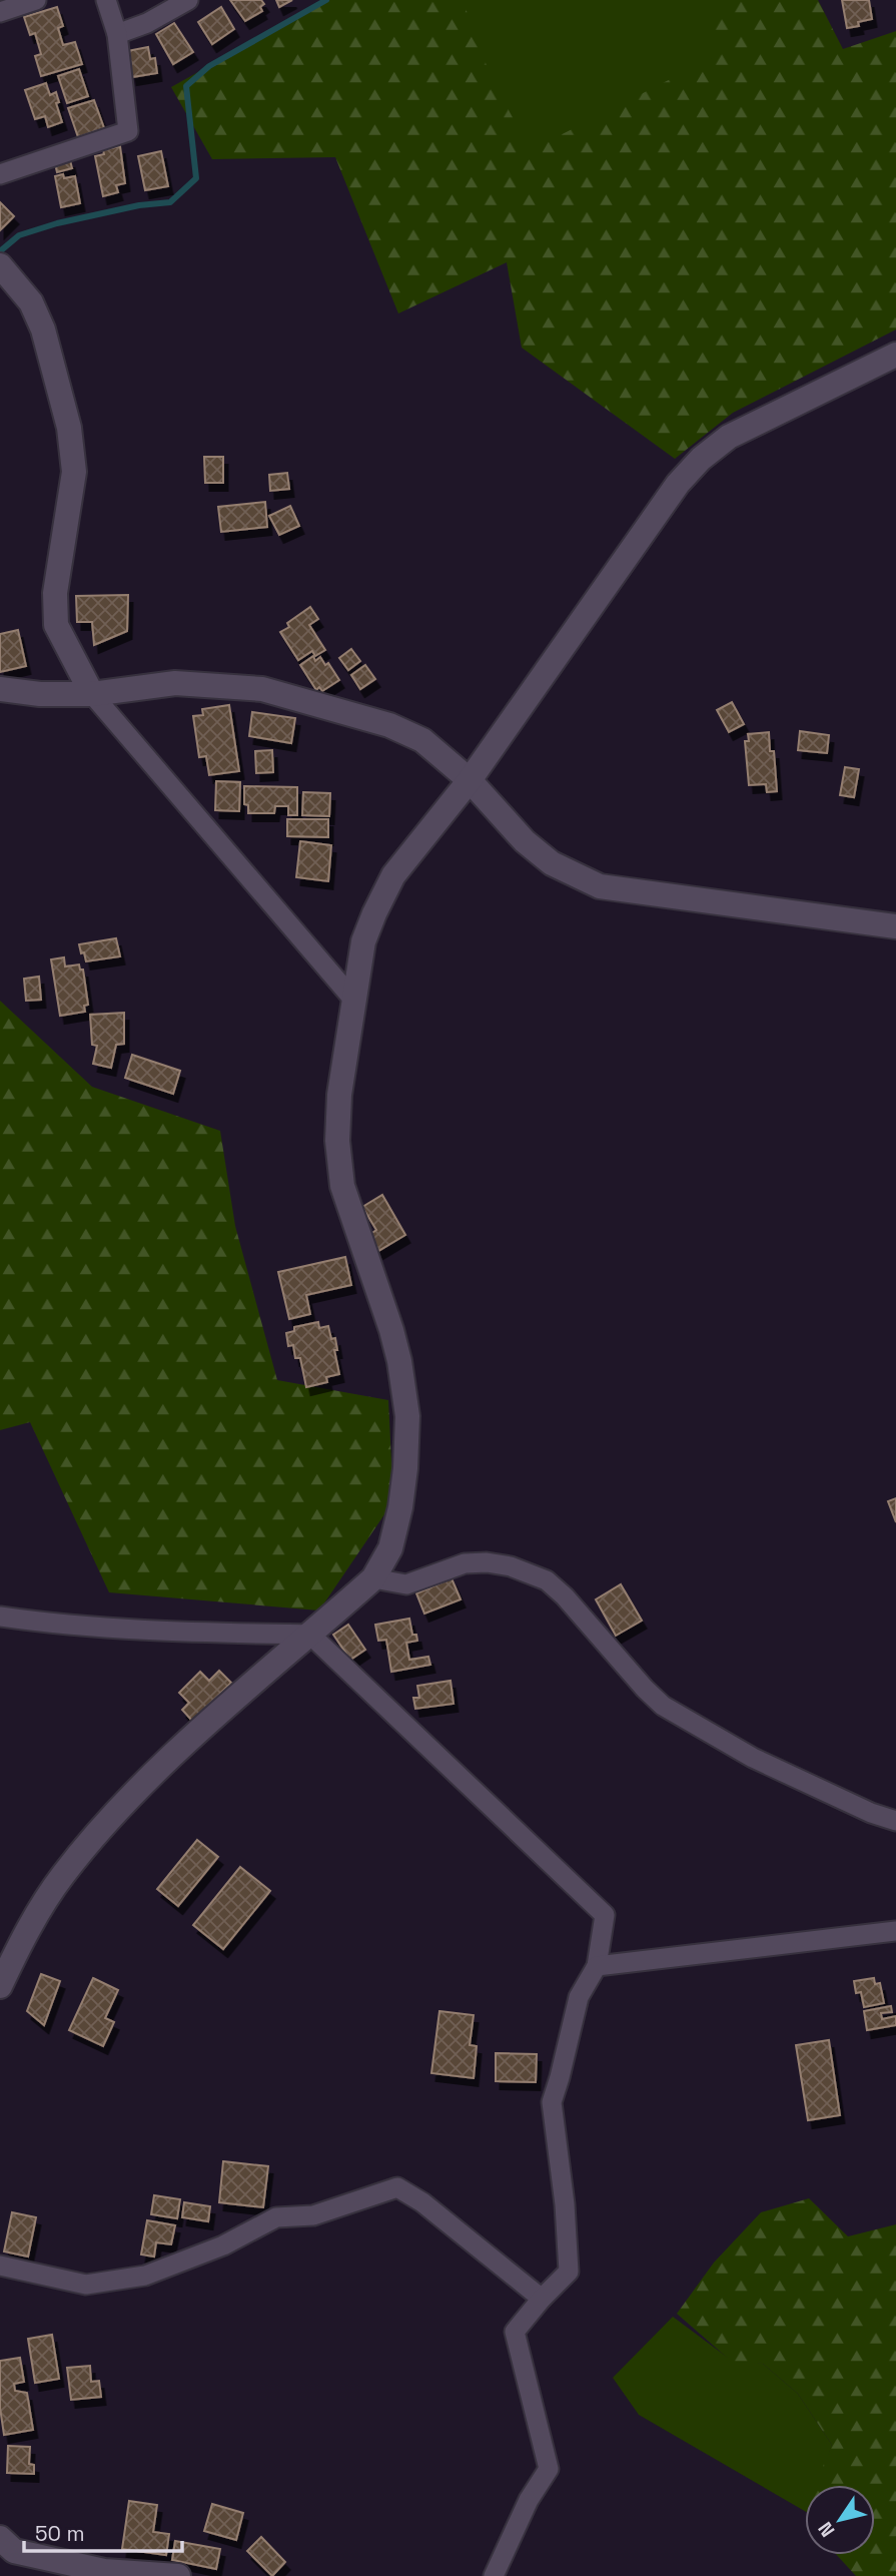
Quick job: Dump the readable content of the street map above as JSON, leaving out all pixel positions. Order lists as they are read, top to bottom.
{
  "scale_bar": "50 m",
  "north": "bottom left"
}
